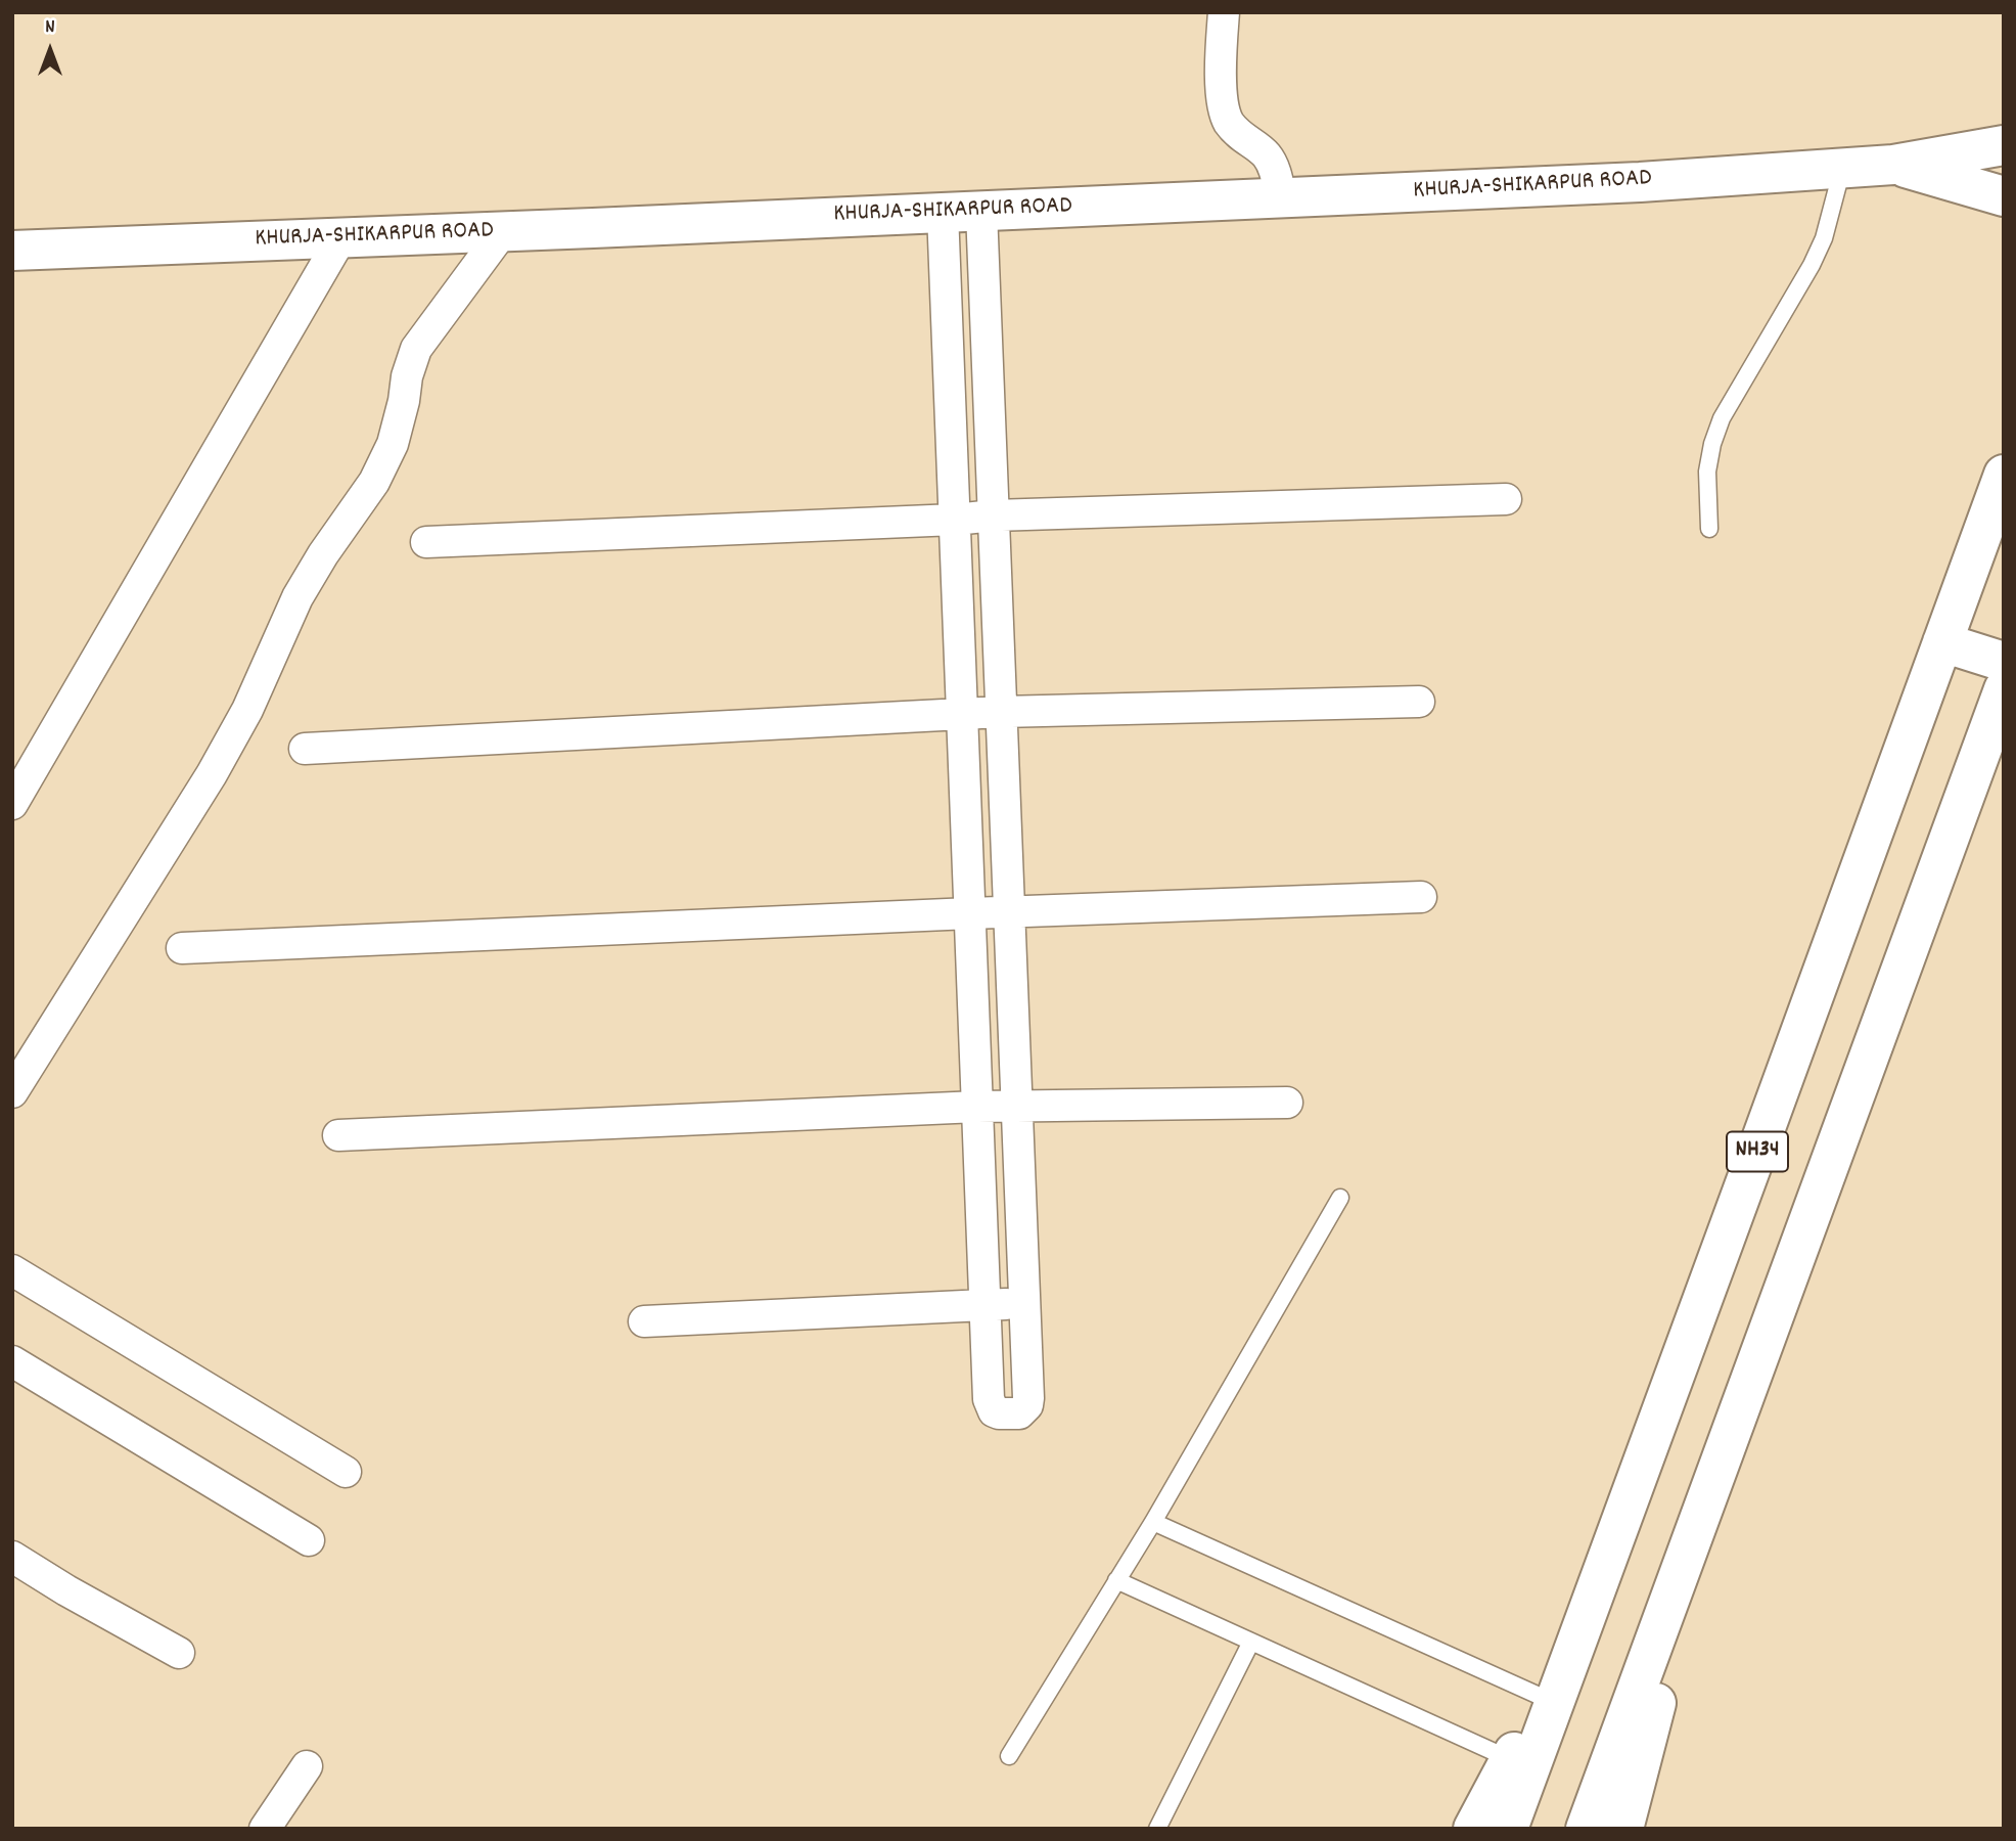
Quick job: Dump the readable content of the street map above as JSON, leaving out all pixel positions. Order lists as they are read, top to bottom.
{
  "streets": {
    "main road": ["KHURJA-SHIKARPUR ROAD", "NH34"]
  },
  "north": "top"
}
